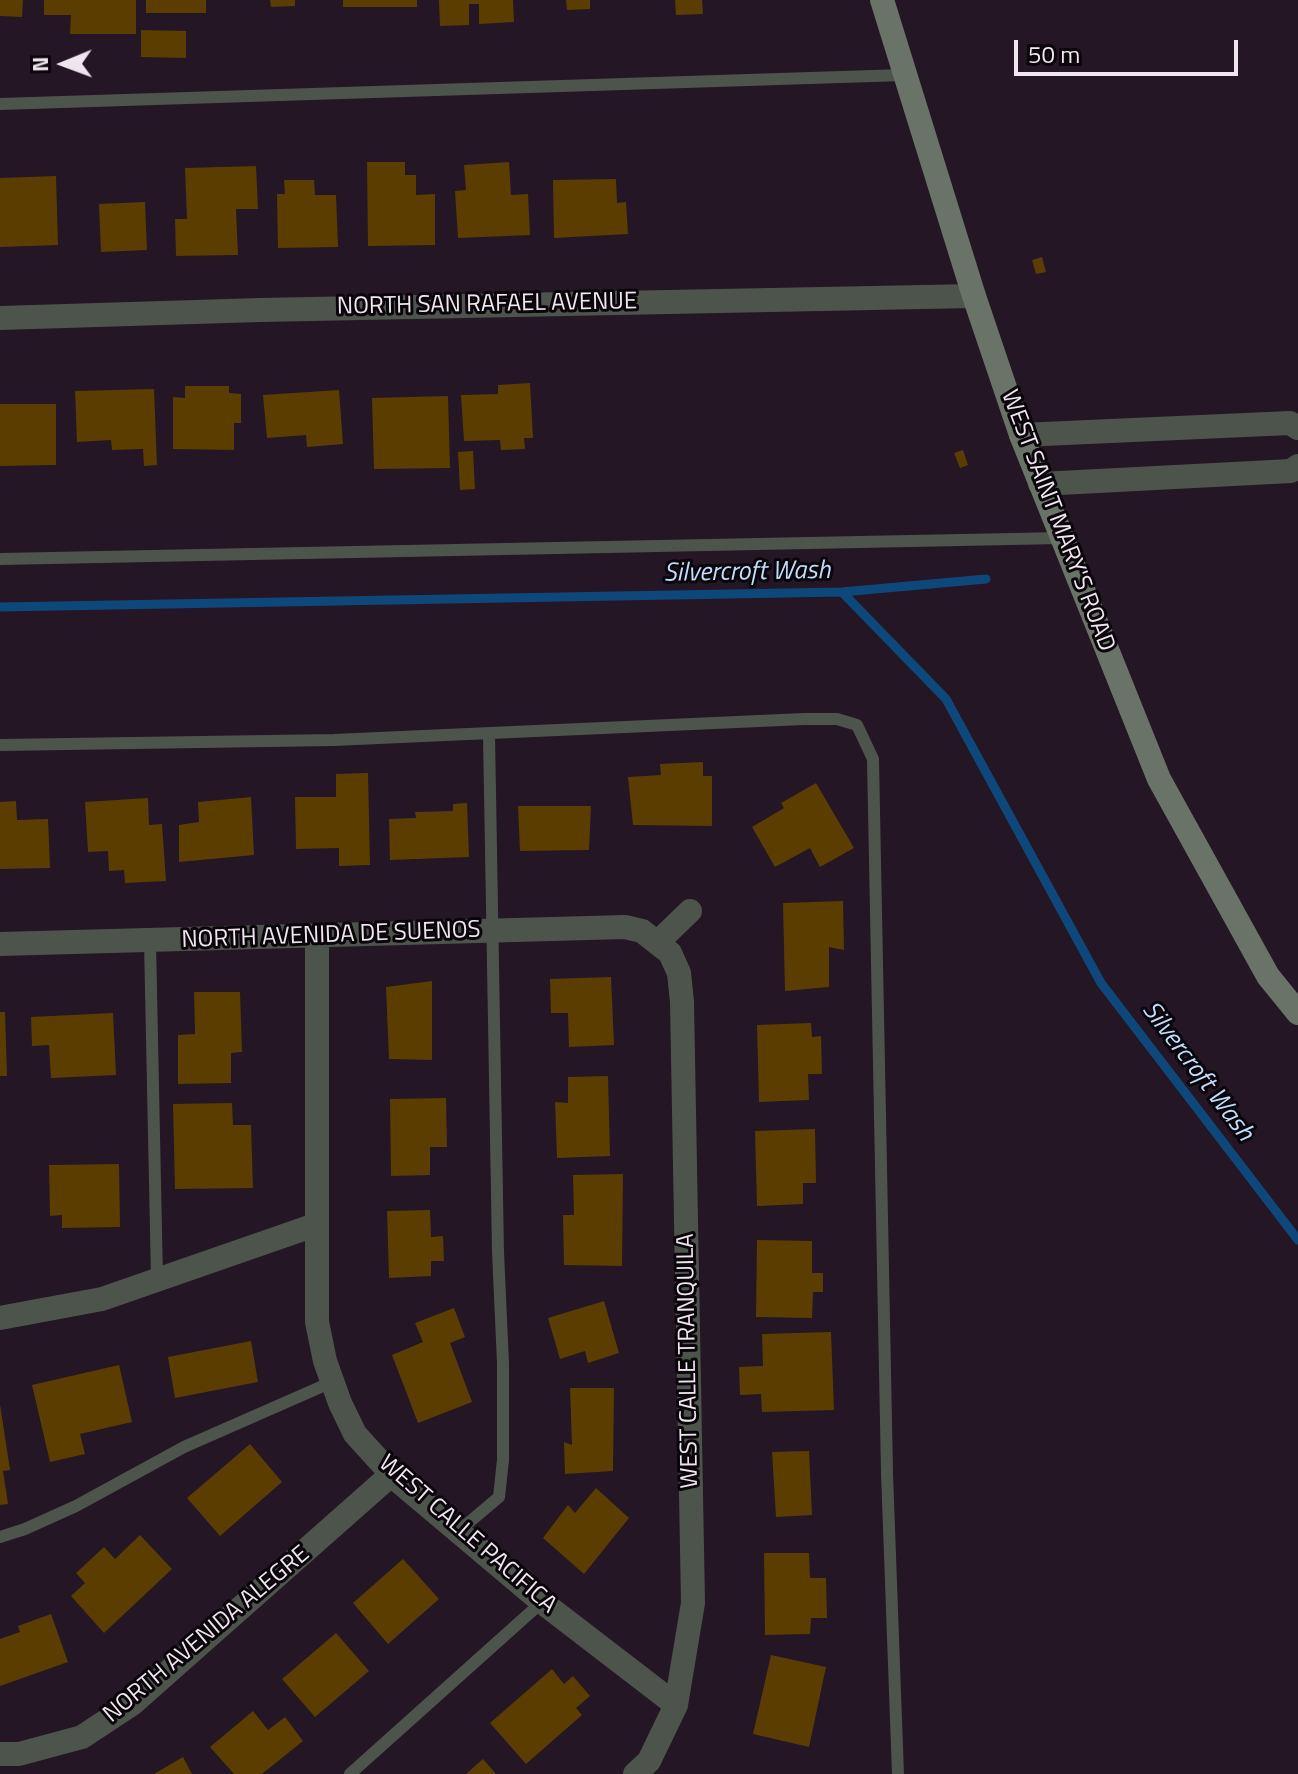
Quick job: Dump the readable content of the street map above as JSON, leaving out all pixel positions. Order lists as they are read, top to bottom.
{
  "streets": {
    "main road": ["WEST SAINT MARY'S ROAD"],
    "street": [
      "NORTH SAN RAFAEL AVENUE",
      "NORTH AVENIDA DE SUENOS",
      "WEST CALLE TRANQUILA",
      "WEST CALLE PACIFICA",
      "NORTH AVENIDA ALEGRE"
    ]
  },
  "crossings": [
    ["NORTH SAN RAFAEL AVENUE", "WEST SAINT MARY'S ROAD"],
    ["NORTH AVENIDA DE SUENOS", "WEST CALLE TRANQUILA"],
    ["NORTH AVENIDA DE SUENOS", "WEST CALLE PACIFICA"],
    ["WEST CALLE TRANQUILA", "WEST CALLE PACIFICA"],
    ["WEST CALLE PACIFICA", "NORTH AVENIDA ALEGRE"]
  ],
  "water": ["Silvercroft Wash"],
  "scale_bar": "50 m",
  "north": "left"
}
